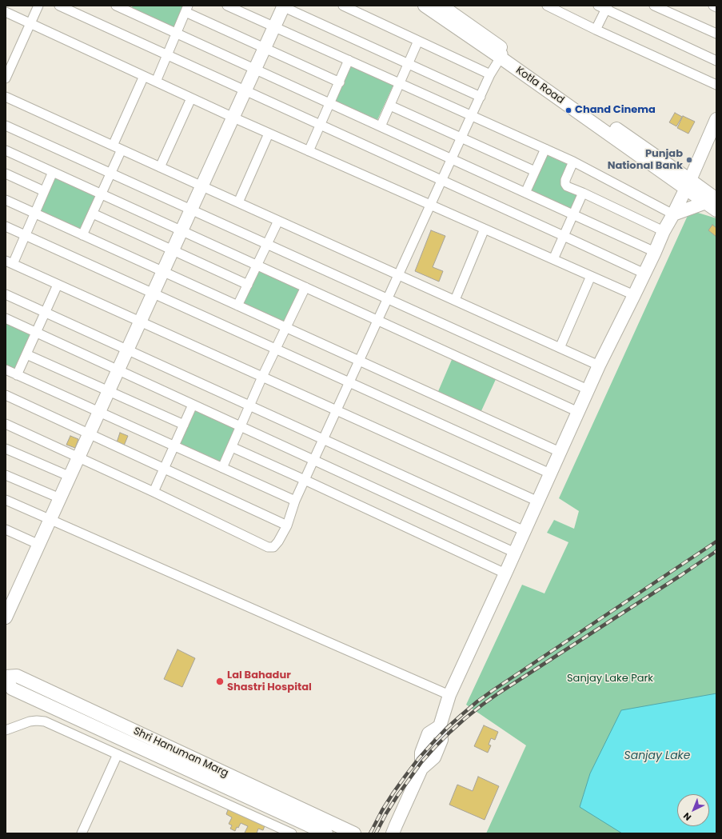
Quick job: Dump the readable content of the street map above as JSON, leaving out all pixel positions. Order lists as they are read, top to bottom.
{
  "streets": {
    "street": ["Kotla Road", "Shri Hanuman Marg"]
  },
  "water": ["Sanjay Lake"],
  "parks": ["Sanjay Lake Park"],
  "places": ["Chand Cinema", "Punjab National Bank", "Lal Bahadur Shastri Hospital"],
  "north": "bottom left"
}
